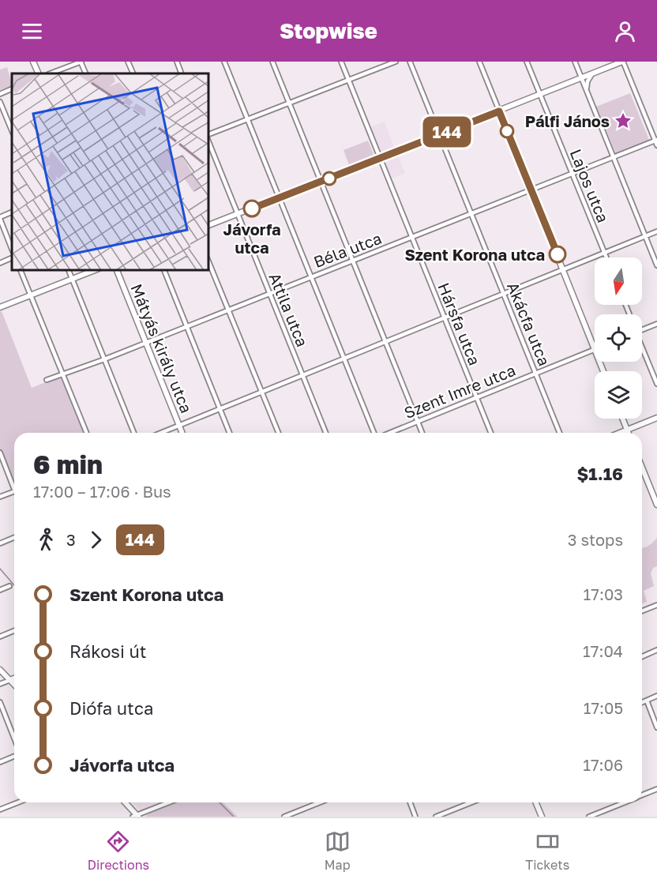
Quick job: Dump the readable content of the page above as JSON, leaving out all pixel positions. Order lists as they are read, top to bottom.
{
  "streets": {
    "main road": ["Mátyás király utca"],
    "street": [
      "Lajos utca",
      "Béla utca",
      "Attila utca",
      "Hársfa utca",
      "Akácfa utca",
      "Szent Imre utca"
    ]
  },
  "crossings": [
    ["Lajos utca", "Béla utca"],
    ["Béla utca", "Attila utca"],
    ["Béla utca", "Hársfa utca"],
    ["Béla utca", "Akácfa utca"],
    ["Béla utca", "Mátyás király utca"],
    ["Hársfa utca", "Szent Imre utca"],
    ["Akácfa utca", "Szent Imre utca"]
  ],
  "places": {
    "place": ["Pálfi János"],
    "other": ["Jávorfa utca", "Szent Korona utca"]
  },
  "lines": ["bus line 144"],
  "north": "bottom",
  "page": {
    "header": "Stopwise",
    "on_map": "144",
    "heading": ["6 min", "17:00 – 17:06 · Bus", "$1.16"],
    "legs": ["3", "144", "3 stops"],
    "list": [
      {
        "name": "Szent Korona utca",
        "value": "17:03"
      },
      {
        "name": "Rákosi út",
        "value": "17:04"
      },
      {
        "name": "Diófa utca",
        "value": "17:05"
      },
      {
        "name": "Jávorfa utca",
        "value": "17:06"
      }
    ],
    "tabs": ["Directions", "Map", "Tickets"]
  }
}
